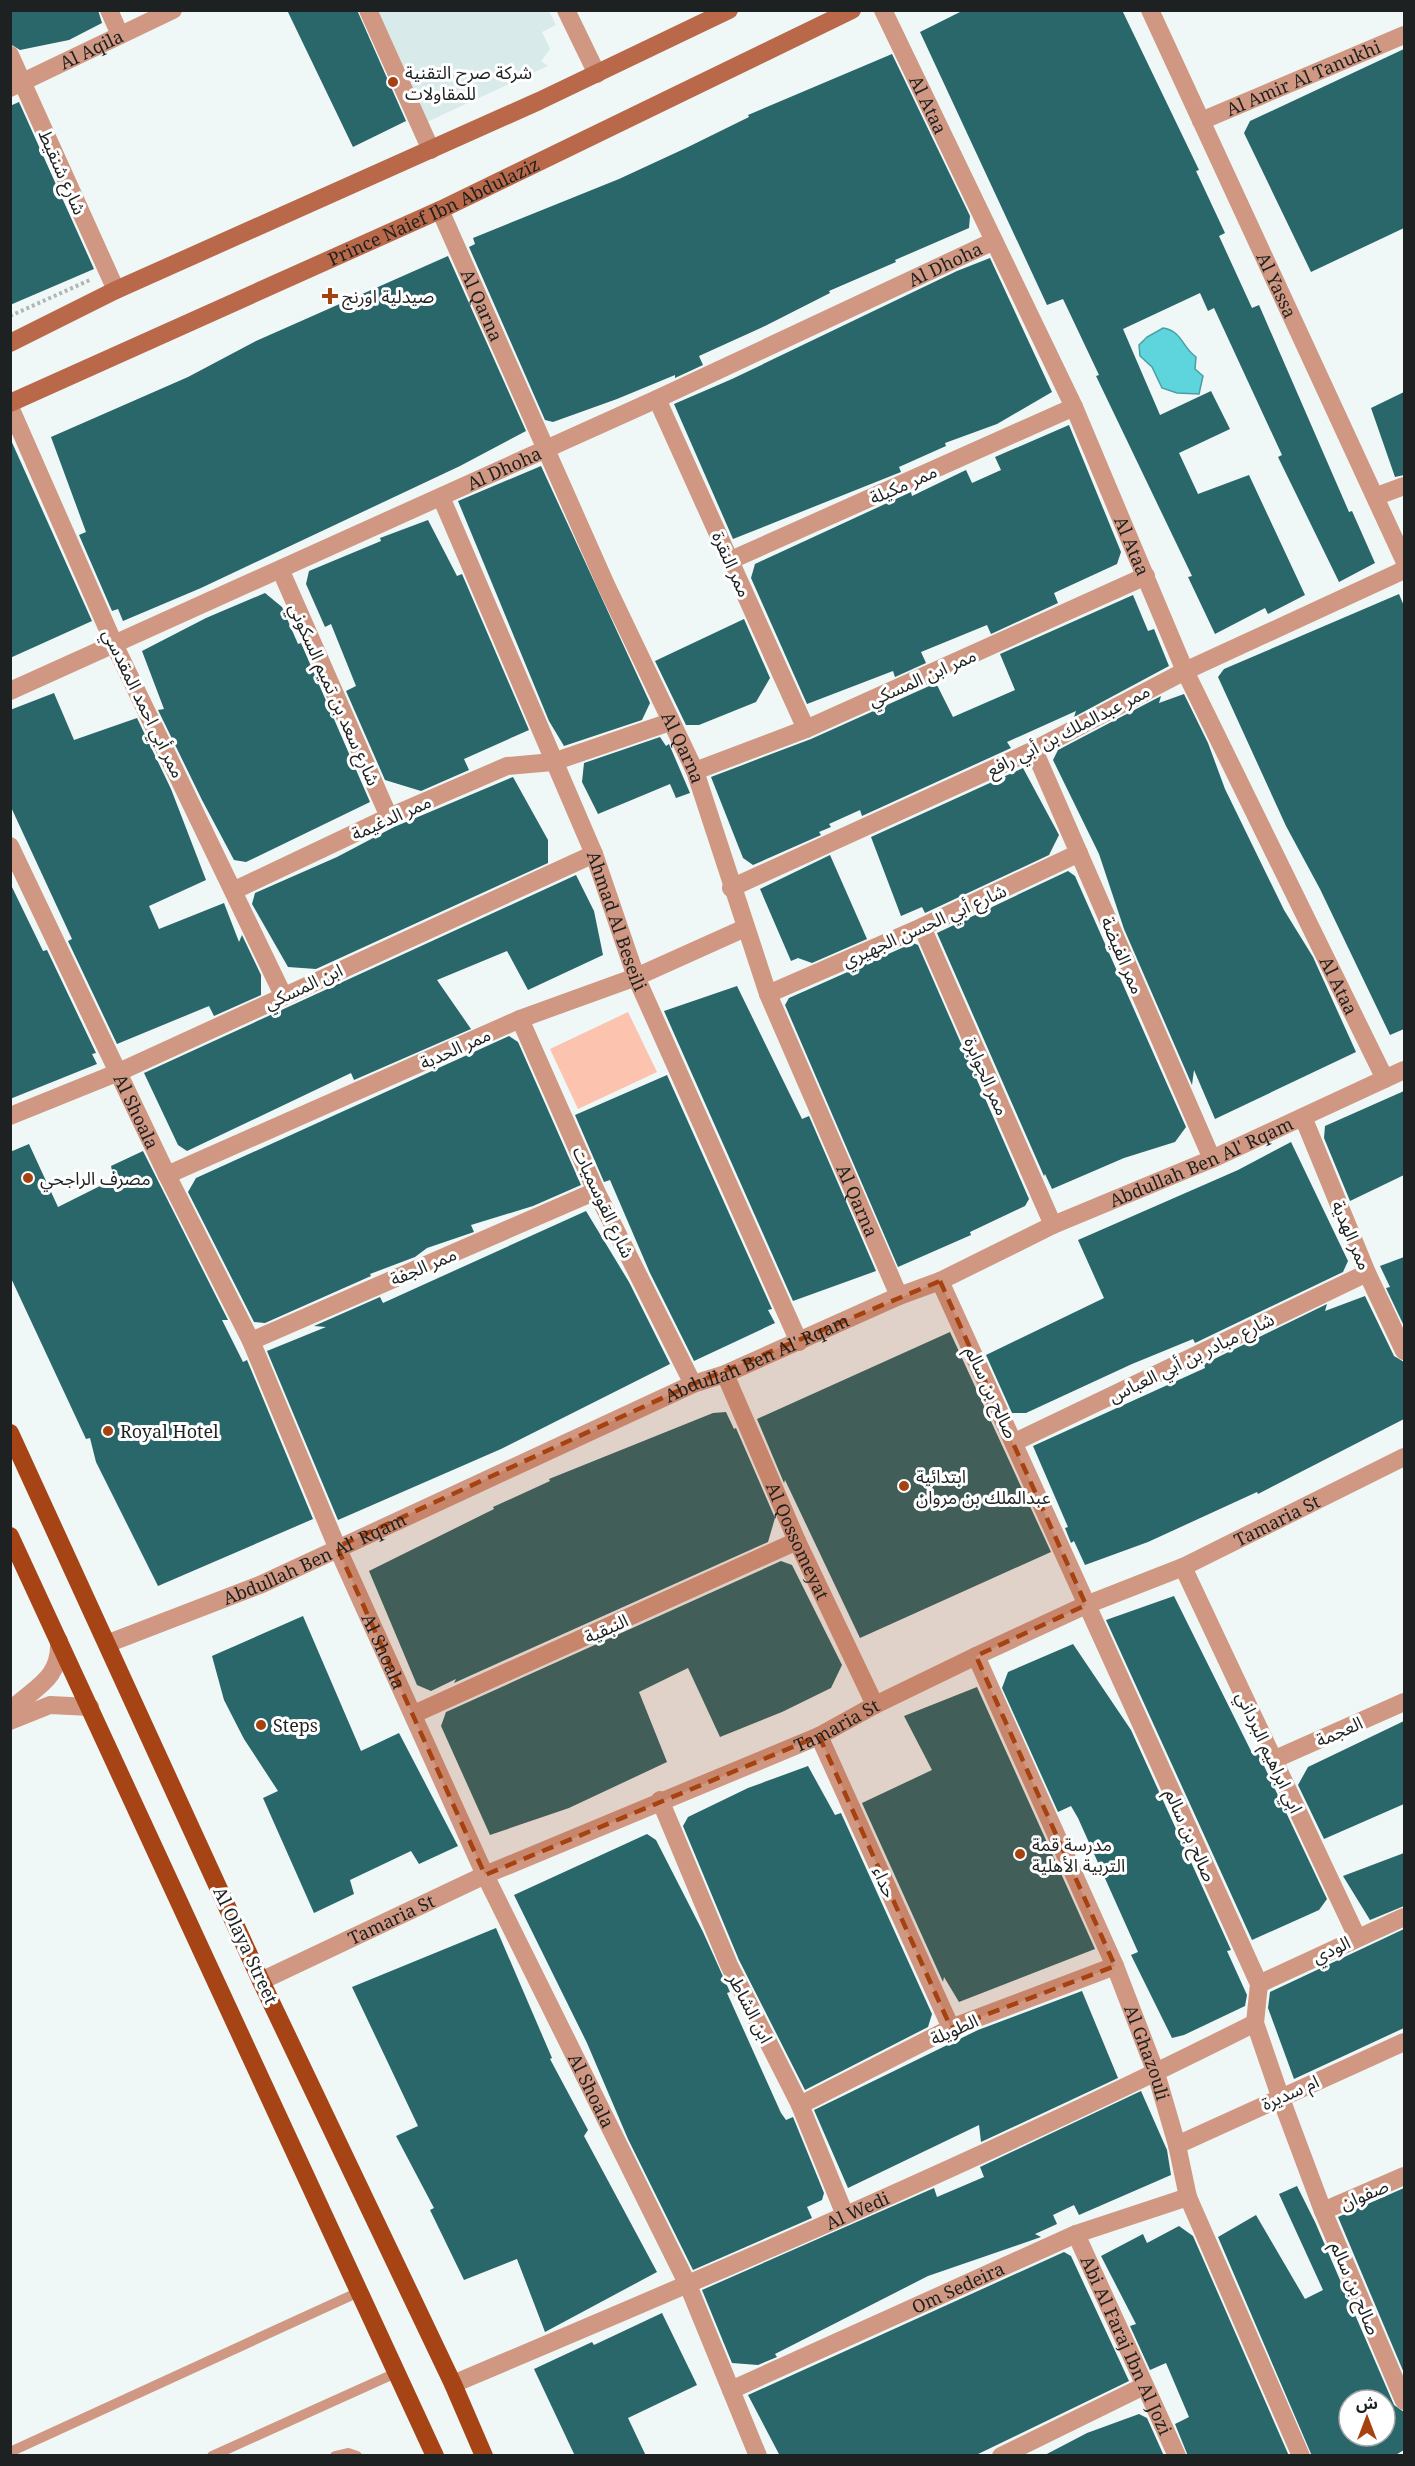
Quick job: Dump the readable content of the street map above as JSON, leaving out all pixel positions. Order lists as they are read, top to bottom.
{
  "streets": {
    "main road": ["Al Olaya Street"],
    "street": [
      "Al Aqila",
      "Al Amir Al Tanukhi",
      "Al Ataa",
      "شارع شنقيط",
      "Prince Naief Ibn Abdulaziz",
      "Al Dhoha",
      "Al Yassa",
      "Al Qarna",
      "ممر مكيلة",
      "ممر النقرة",
      "ممر ابن المسكي",
      "شارع سعد بن تميم السكوني",
      "ممر أبي احمد المقدسي",
      "ممر عبدالملك بن أبي رافع",
      "ممر الدغيمة",
      "Ahmad Al Beseili",
      "شارع أبي الحسن الجهيري",
      "ممر الفيضة",
      "ابن المسكي",
      "ممر الحدبة",
      "ممر الجوابرة",
      "Al Shoala",
      "Abdullah Ben Al' Rqam",
      "شارع القوسميات",
      "ممر الهدية",
      "ممر الجفة",
      "شارع مبادر بن أبي العباس",
      "صالح بن سالم",
      "Tamaria St",
      "Al Qossomeyat",
      "النبقية",
      "العجمة",
      "ابي ابراهيم البرداني",
      "حداء",
      "الودي",
      "ابن الشاطر",
      "الطويلة",
      "Al Ghazouli",
      "ام سديرة",
      "صفوان",
      "Al Wedi",
      "Om Sedeira",
      "Abi Al Faraj Ibn Al Jozi"
    ]
  },
  "crossings": [
    ["Al Aqila", "شارع شنقيط"],
    ["Al Amir Al Tanukhi", "Al Yassa"],
    ["Al Ataa", "Al Dhoha"],
    ["Al Ataa", "ممر مكيلة"],
    ["Al Ataa", "ممر ابن المسكي"],
    ["Al Ataa", "ممر عبدالملك بن أبي رافع"],
    ["Al Ataa", "Abdullah Ben Al' Rqam"],
    ["Prince Naief Ibn Abdulaziz", "Al Qarna"],
    ["Al Dhoha", "Al Qarna"],
    ["Al Dhoha", "ممر النقرة"],
    ["Al Dhoha", "شارع سعد بن تميم السكوني"],
    ["Al Dhoha", "ممر أبي احمد المقدسي"],
    ["Al Dhoha", "Ahmad Al Beseili"],
    ["Al Qarna", "ممر ابن المسكي"],
    ["Al Qarna", "ممر عبدالملك بن أبي رافع"],
    ["Al Qarna", "ممر الدغيمة"],
    ["Al Qarna", "شارع أبي الحسن الجهيري"],
    ["Al Qarna", "ممر الحدبة"],
    ["Al Qarna", "Abdullah Ben Al' Rqam"],
    ["ممر مكيلة", "ممر النقرة"],
    ["ممر النقرة", "ممر ابن المسكي"],
    ["شارع سعد بن تميم السكوني", "ممر الدغيمة"],
    ["ممر أبي احمد المقدسي", "ممر الدغيمة"],
    ["ممر أبي احمد المقدسي", "ابن المسكي"],
    ["ممر عبدالملك بن أبي رافع", "ممر الفيضة"],
    ["ممر الدغيمة", "Ahmad Al Beseili"],
    ["Ahmad Al Beseili", "ابن المسكي"],
    ["Ahmad Al Beseili", "ممر الحدبة"],
    ["Ahmad Al Beseili", "Abdullah Ben Al' Rqam"],
    ["شارع أبي الحسن الجهيري", "ممر الفيضة"],
    ["شارع أبي الحسن الجهيري", "ممر الجوابرة"],
    ["ممر الفيضة", "Abdullah Ben Al' Rqam"],
    ["ابن المسكي", "Al Shoala"],
    ["ممر الحدبة", "Al Shoala"],
    ["ممر الحدبة", "شارع القوسميات"],
    ["ممر الجوابرة", "Abdullah Ben Al' Rqam"],
    ["Al Shoala", "Abdullah Ben Al' Rqam"],
    ["Al Shoala", "ممر الجفة"],
    ["Al Shoala", "Tamaria St"],
    ["Al Shoala", "النبقية"],
    ["Al Shoala", "Al Wedi"],
    ["Al Shoala", "Om Sedeira"],
    ["Abdullah Ben Al' Rqam", "شارع القوسميات"],
    ["Abdullah Ben Al' Rqam", "ممر الهدية"],
    ["Abdullah Ben Al' Rqam", "صالح بن سالم"],
    ["Abdullah Ben Al' Rqam", "Al Qossomeyat"],
    ["Abdullah Ben Al' Rqam", "Al Olaya Street"],
    ["شارع القوسميات", "ممر الجفة"],
    ["ممر الهدية", "شارع مبادر بن أبي العباس"],
    ["شارع مبادر بن أبي العباس", "صالح بن سالم"],
    ["صالح بن سالم", "Tamaria St"],
    ["صالح بن سالم", "الودي"],
    ["صالح بن سالم", "ام سديرة"],
    ["صالح بن سالم", "صفوان"],
    ["صالح بن سالم", "Al Wedi"],
    ["Tamaria St", "Al Qossomeyat"],
    ["Tamaria St", "ابي ابراهيم البرداني"],
    ["Tamaria St", "حداء"],
    ["Tamaria St", "Al Olaya Street"],
    ["Tamaria St", "ابن الشاطر"],
    ["Tamaria St", "Al Ghazouli"],
    ["Al Qossomeyat", "النبقية"],
    ["العجمة", "ابي ابراهيم البرداني"],
    ["ابي ابراهيم البرداني", "الودي"],
    ["حداء", "الطويلة"],
    ["Al Olaya Street", "Al Wedi"],
    ["ابن الشاطر", "الطويلة"],
    ["ابن الشاطر", "Al Wedi"],
    ["الطويلة", "Al Ghazouli"],
    ["Al Ghazouli", "ام سديرة"],
    ["Al Ghazouli", "Al Wedi"],
    ["Al Ghazouli", "Om Sedeira"],
    ["Om Sedeira", "Abi Al Faraj Ibn Al Jozi"]
  ],
  "places": {
    "other": [
      "شركة صرح التقنية للمقاولات",
      "مصرف الراجحي",
      "Royal Hotel",
      "ابتدائية عبدالملك بن مروان",
      "Steps",
      "مدرسة قمة التربية الأهلية"
    ],
    "health": ["صيدلية اورنج"]
  },
  "north": "top"
}
